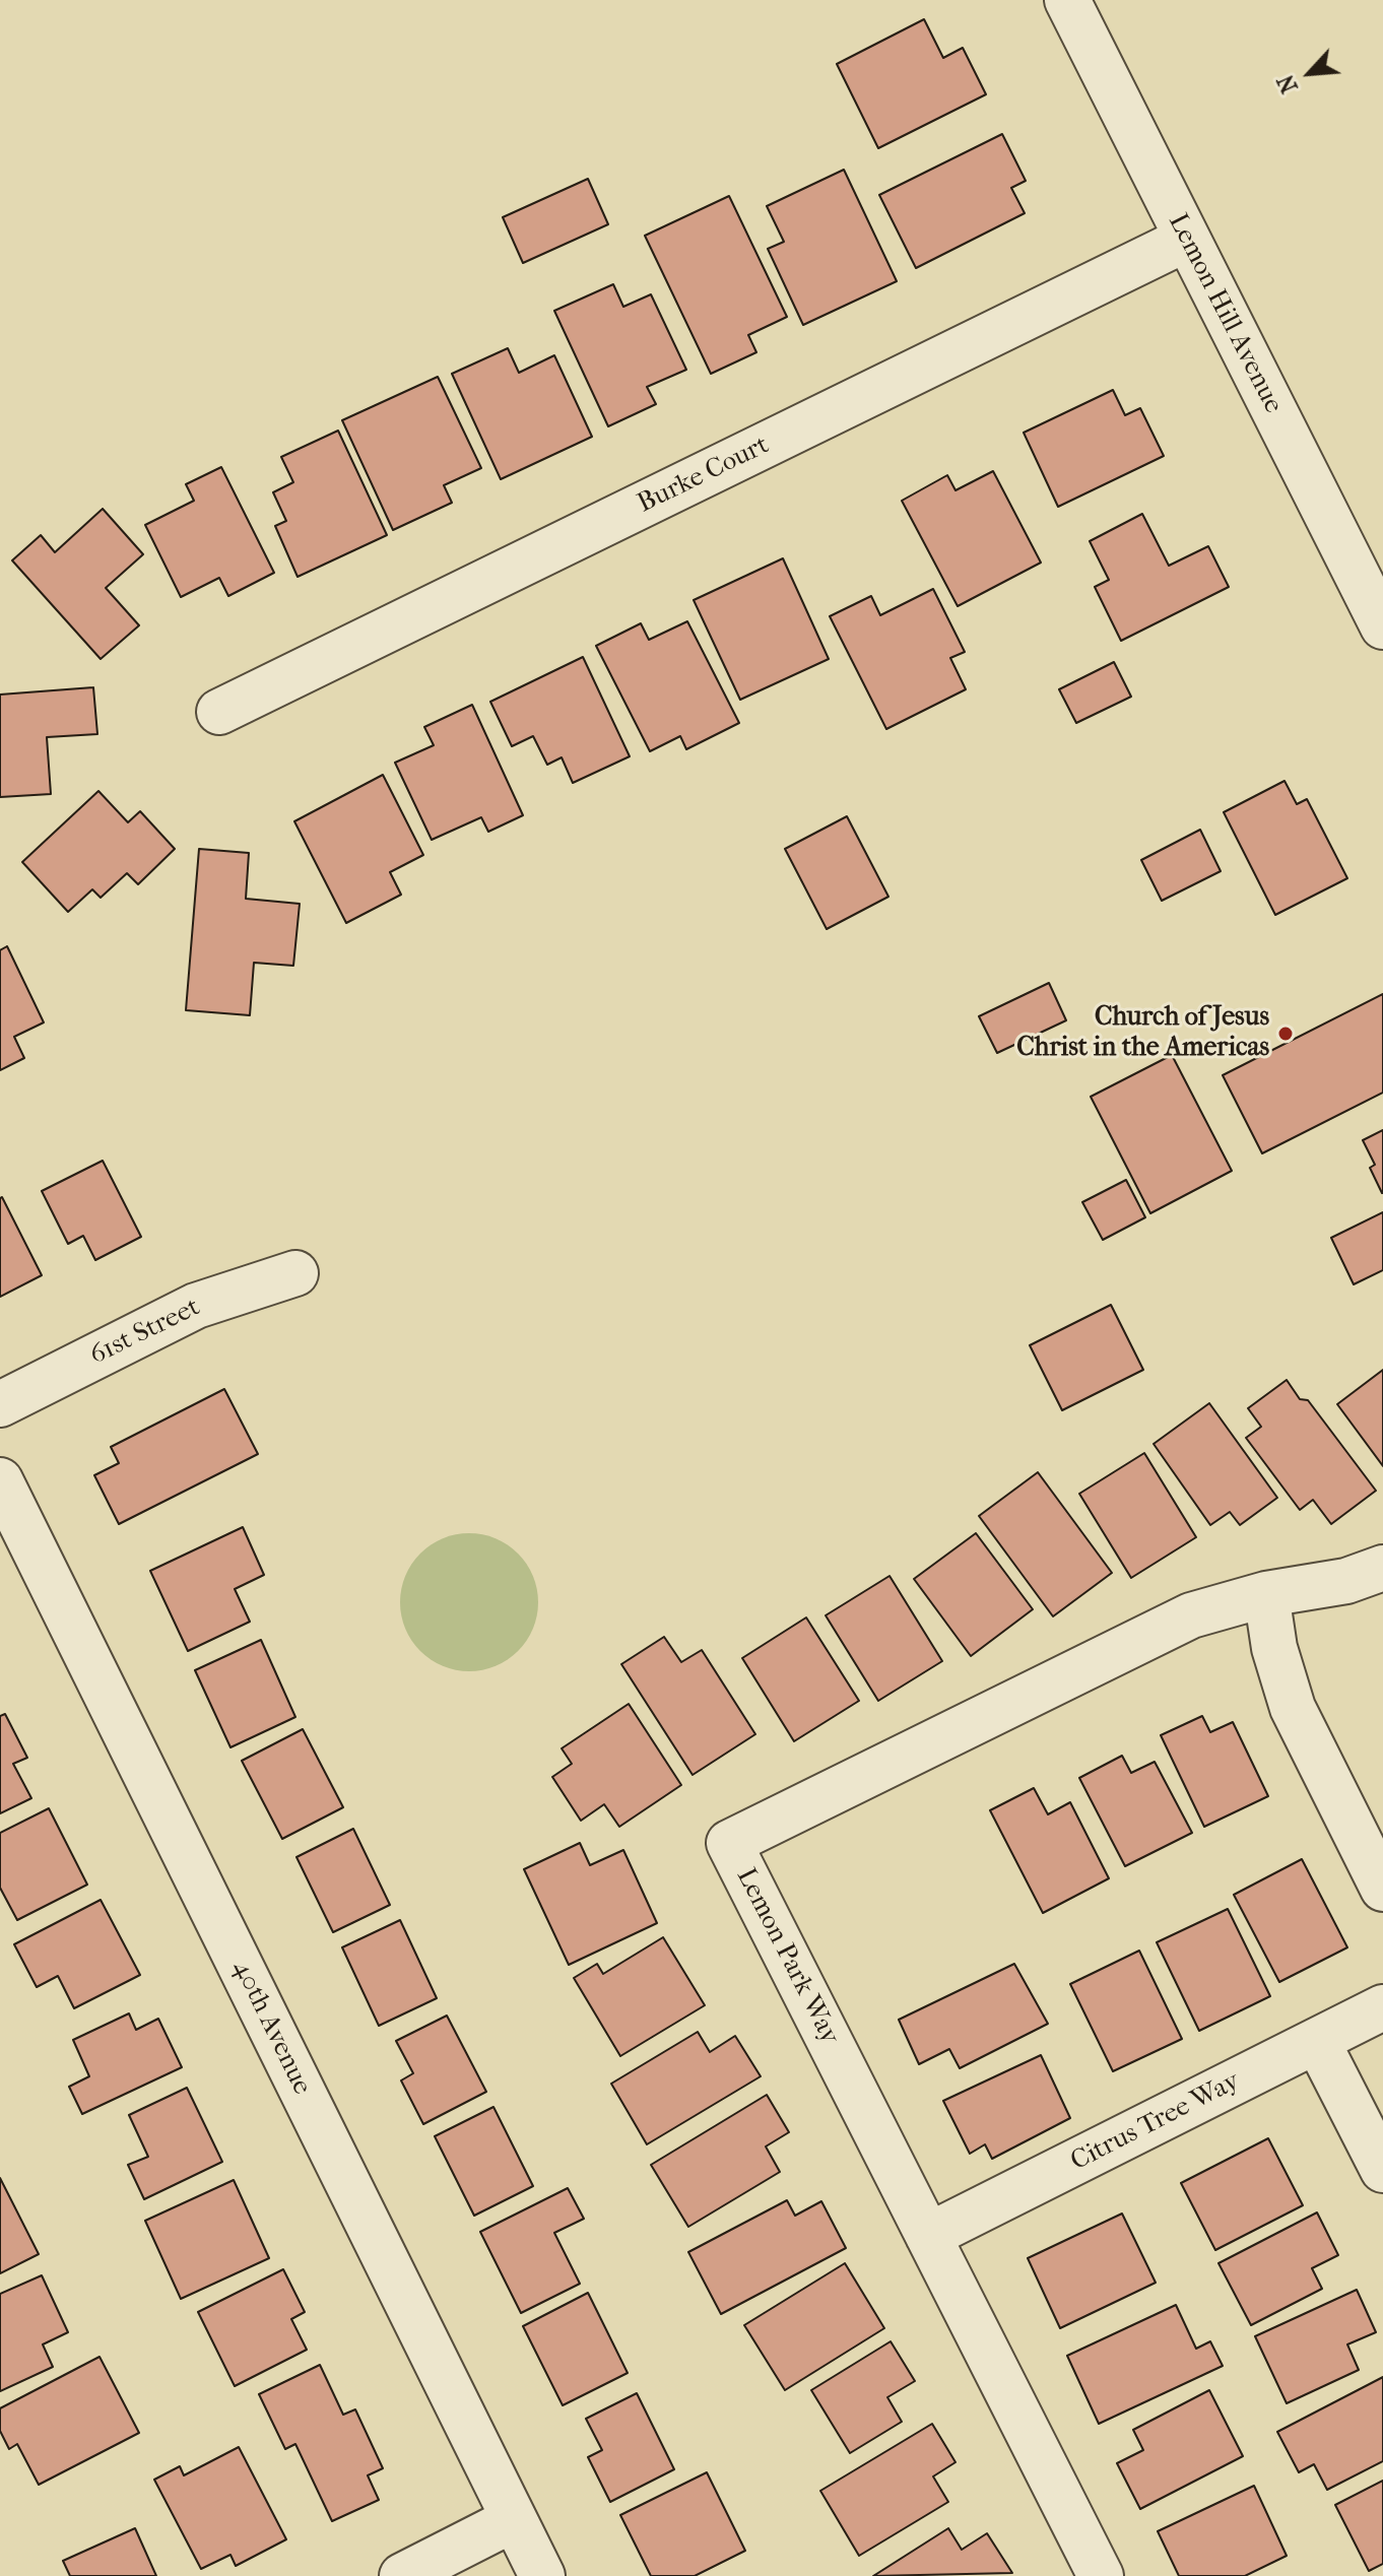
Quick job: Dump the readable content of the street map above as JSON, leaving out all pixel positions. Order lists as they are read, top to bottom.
{
  "streets": {
    "street": [
      "Lemon Hill Avenue",
      "Burke Court",
      "61st Street",
      "Lemon Park Way",
      "40th Avenue",
      "Citrus Tree Way"
    ]
  },
  "crossings": [
    ["Lemon Hill Avenue", "Burke Court"],
    ["Lemon Park Way", "Citrus Tree Way"]
  ],
  "places": ["Church of Jesus Christ in the Americas"],
  "north": "bottom left"
}
